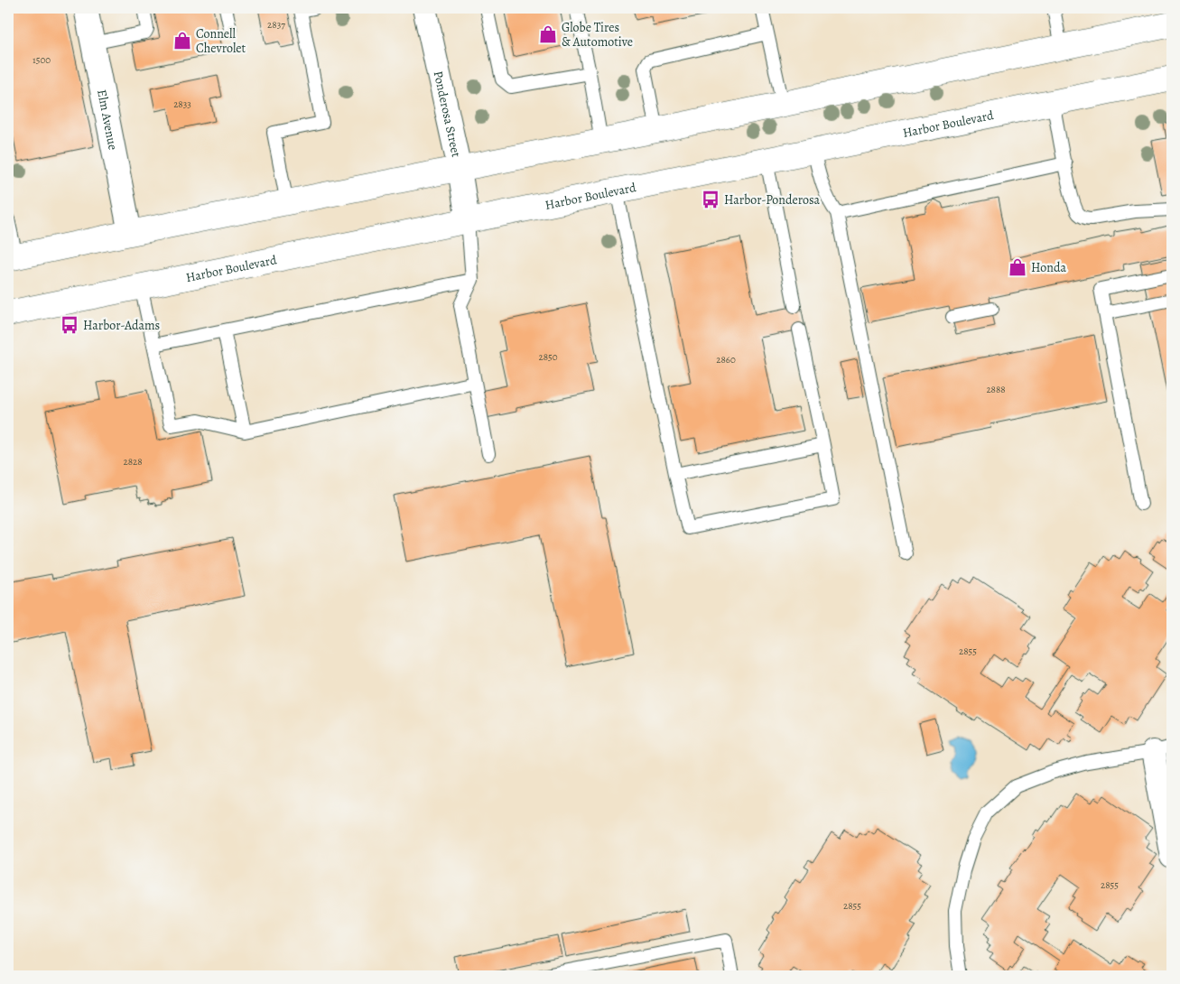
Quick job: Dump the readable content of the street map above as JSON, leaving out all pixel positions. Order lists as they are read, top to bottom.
{
  "streets": {
    "main road": ["Harbor Boulevard"],
    "street": ["Ponderosa Street", "Elm Avenue"]
  },
  "crossings": [
    ["Ponderosa Street", "Harbor Boulevard"]
  ],
  "places": {
    "shop": ["Globe Tires & Automotive", "Connell Chevrolet", "Honda"],
    "bus stop": ["Harbor-Ponderosa", "Harbor-Adams"]
  },
  "house_numbers": [
    "2837",
    "1500",
    "2833",
    "2850",
    "2860",
    "2888",
    "2828",
    "2855",
    "2855",
    "2855"
  ]
}
